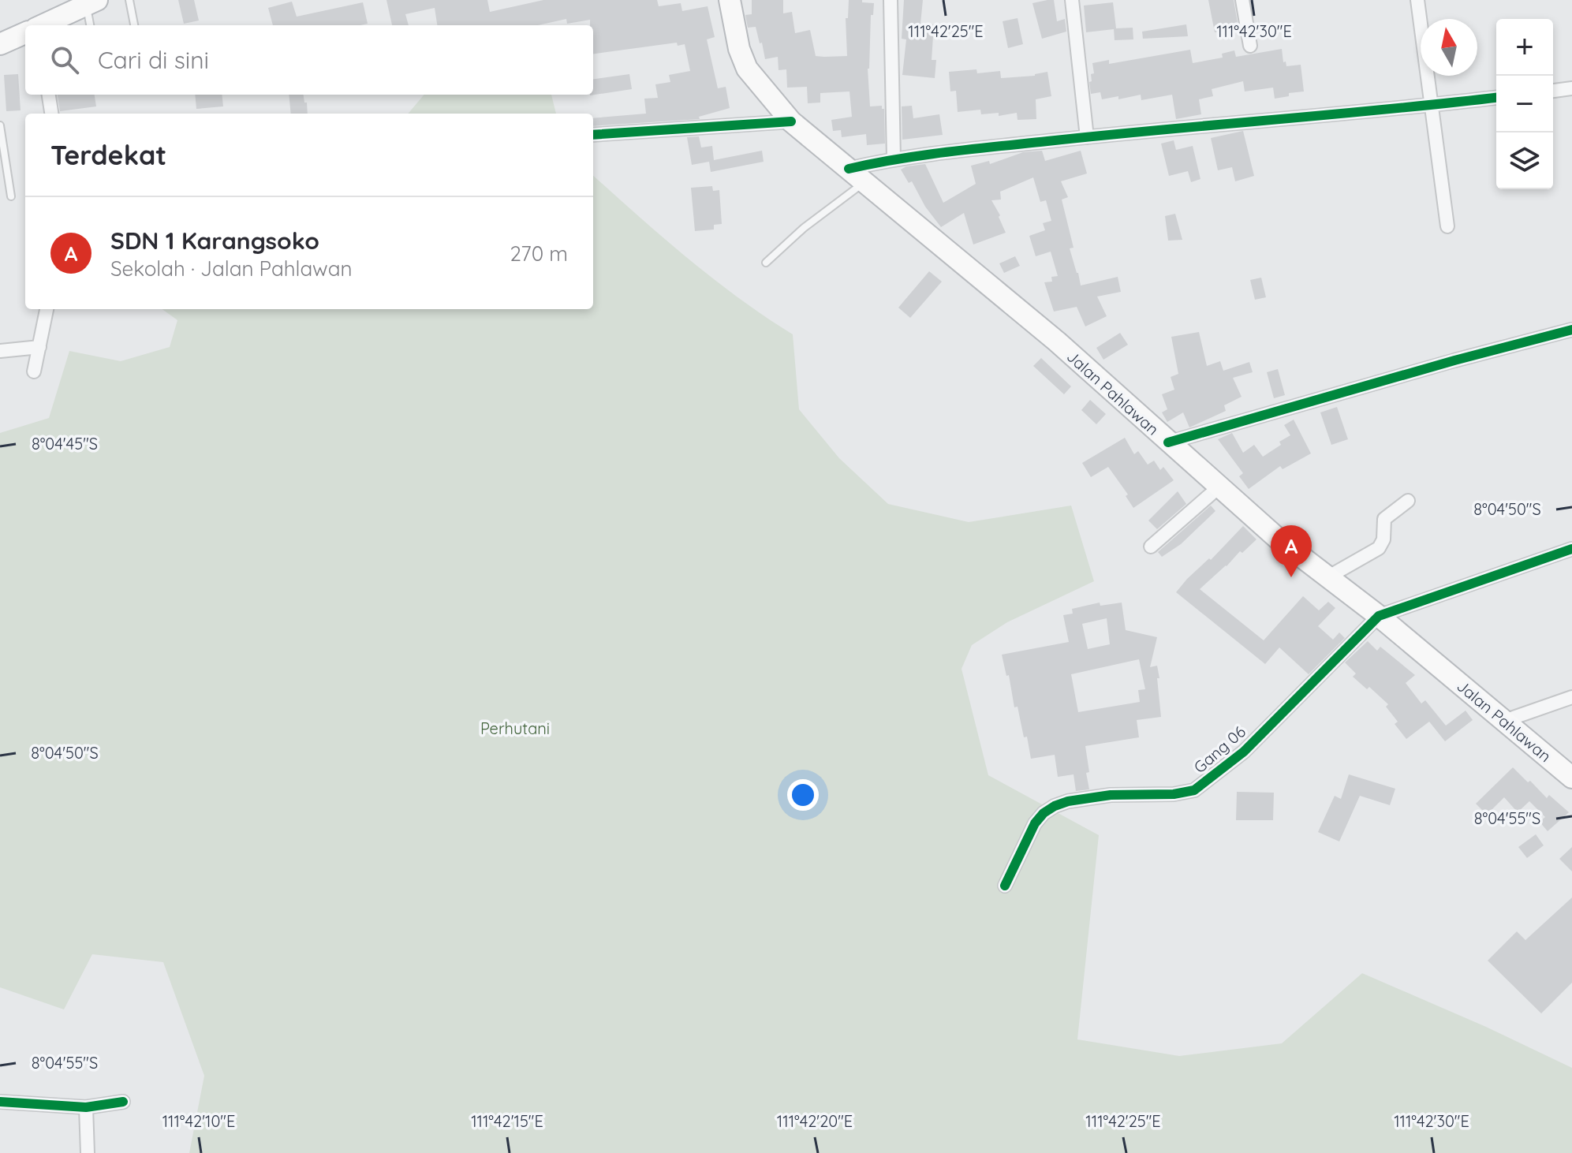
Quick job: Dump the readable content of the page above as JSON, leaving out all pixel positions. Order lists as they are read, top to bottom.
{
  "streets": {
    "highway": ["Jalan Pahlawan"],
    "street": ["Gang 06"]
  },
  "crossings": [
    ["Jalan Pahlawan", "Gang 06"]
  ],
  "parks": ["Perhutani"],
  "north": "top",
  "page": {
    "map_buttons": ["+", "−"],
    "search": "Cari di sini",
    "heading": "Terdekat",
    "list": [
      {
        "mark": "A",
        "name": "SDN 1 Karangsoko",
        "note": "Sekolah · Jalan Pahlawan",
        "value": "270 m"
      }
    ],
    "pins": "A"
  },
  "coordinates": [
    "111°42'25\"E",
    "111°42'30\"E",
    "8°04'45\"S",
    "8°04'50\"S",
    "8°04'55\"S",
    "111°42'10\"E",
    "111°42'15\"E",
    "111°42'20\"E"
  ]
}
